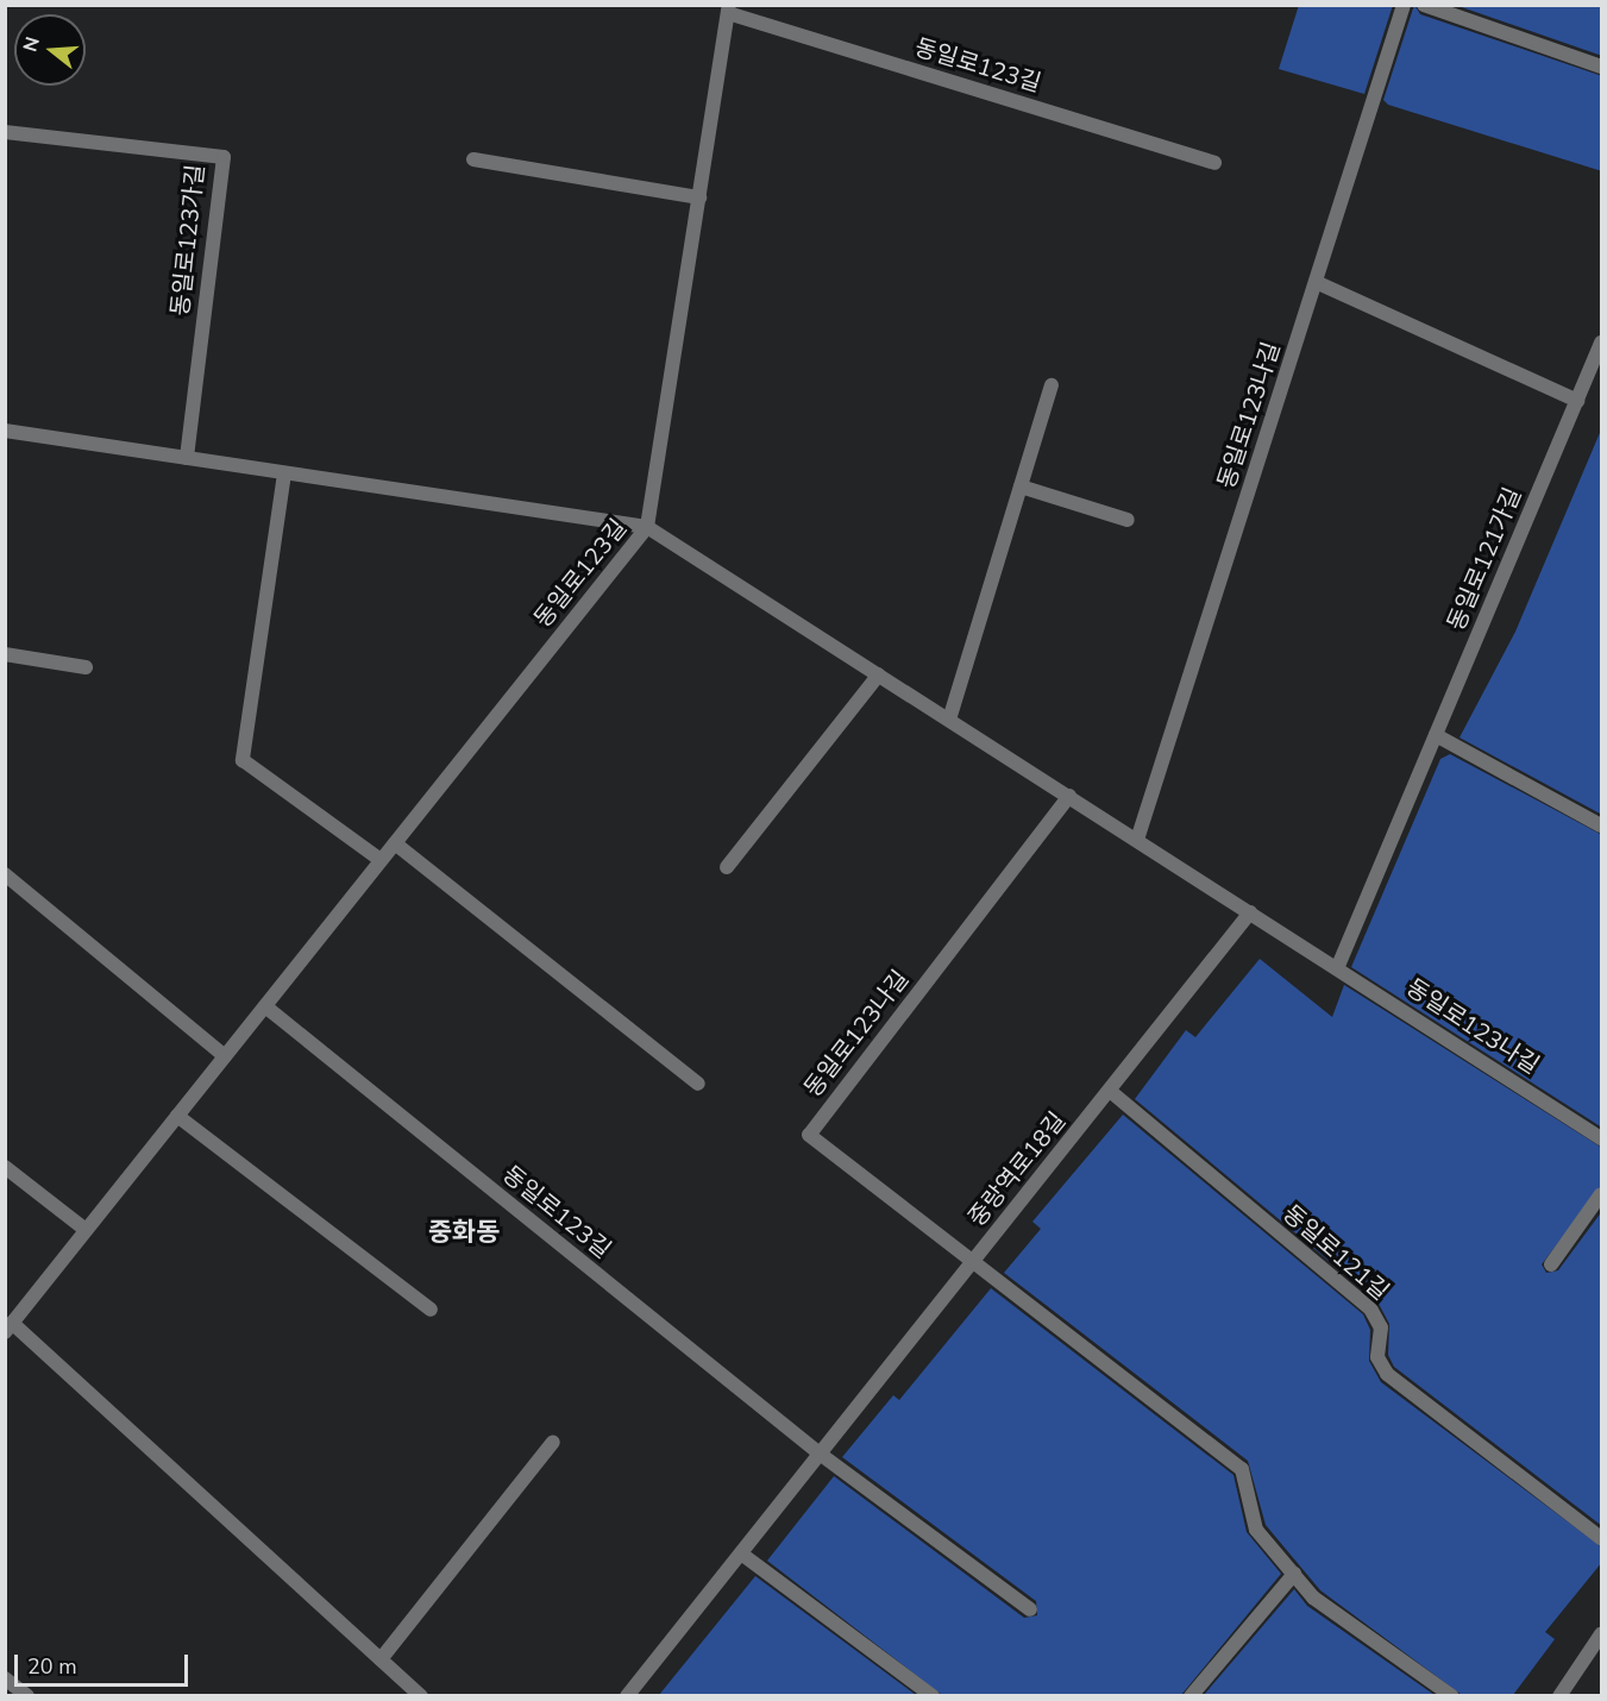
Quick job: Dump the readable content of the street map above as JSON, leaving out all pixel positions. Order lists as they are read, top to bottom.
{
  "streets": {
    "street": [
      "동일로123길",
      "동일로123가길",
      "동일로123나길",
      "동일로121가길",
      "중랑역로18길",
      "동일로121길"
    ]
  },
  "crossings": [
    ["동일로123길", "동일로123나길"],
    ["동일로123길", "중랑역로18길"],
    ["동일로123나길", "동일로121가길"],
    ["동일로123나길", "중랑역로18길"],
    ["중랑역로18길", "동일로121길"]
  ],
  "districts": ["중화동"],
  "scale_bar": "20 m",
  "north": "left"
}
